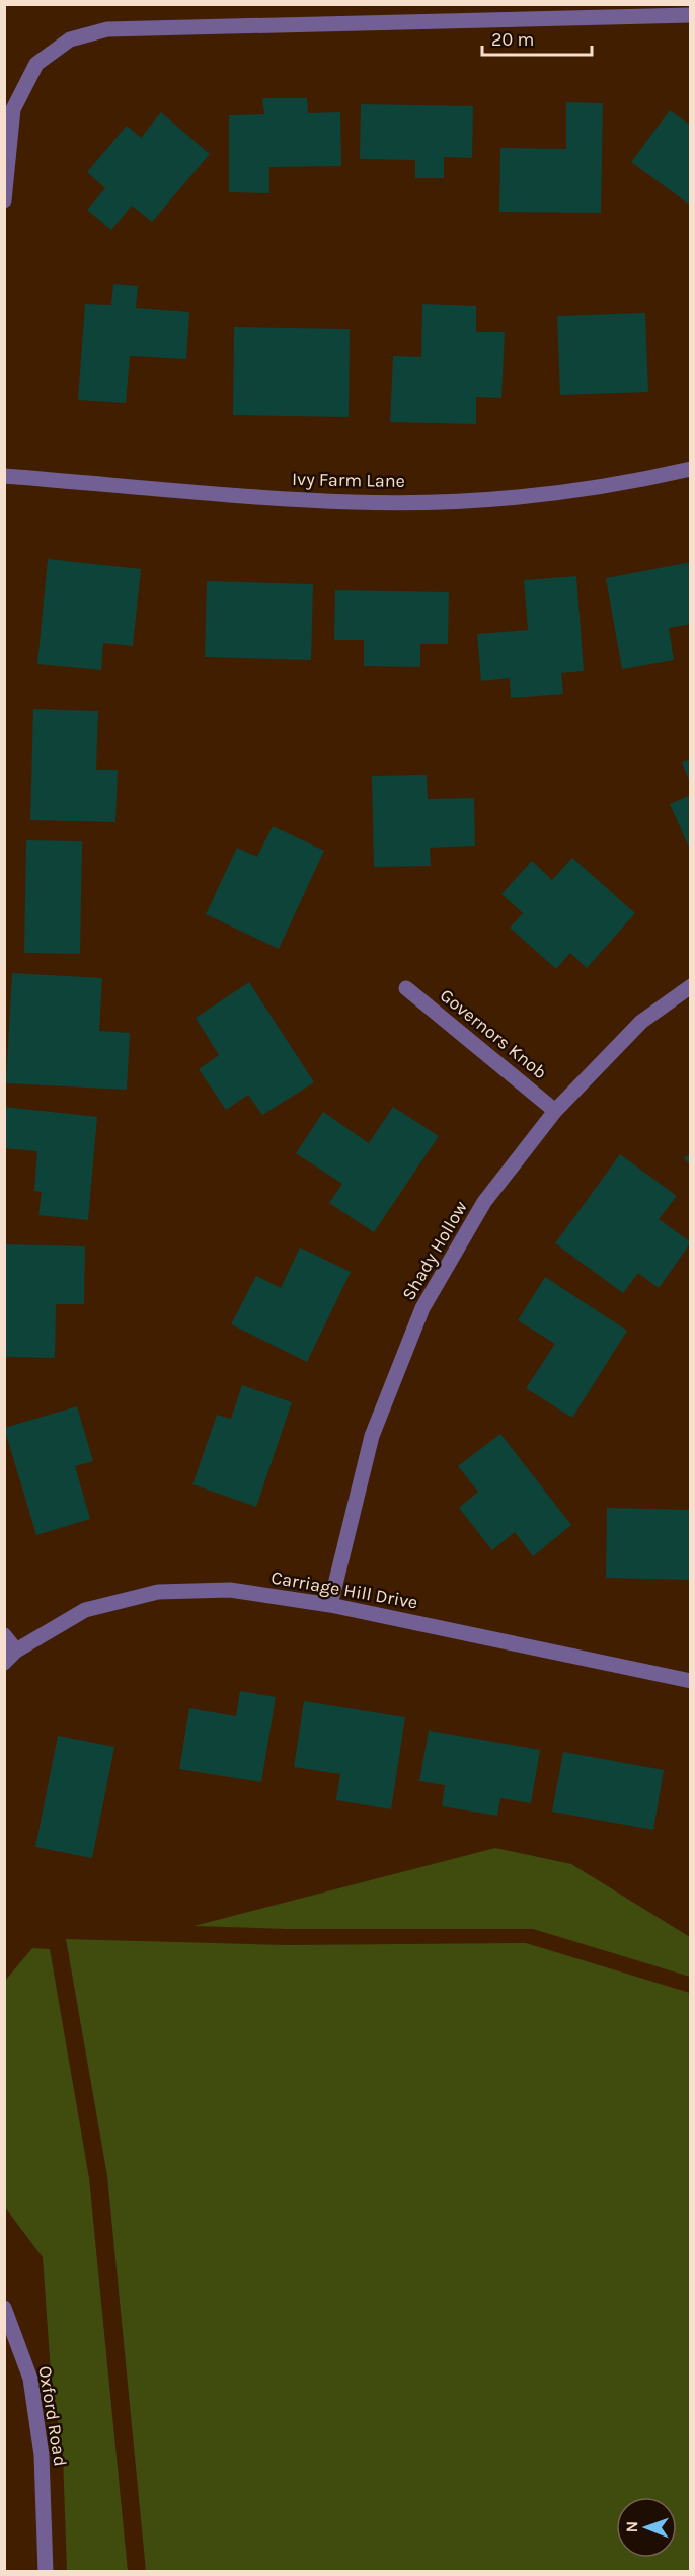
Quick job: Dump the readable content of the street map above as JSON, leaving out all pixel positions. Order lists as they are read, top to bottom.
{
  "streets": {
    "street": [
      "Ivy Farm Lane",
      "Governors Knob",
      "Shady Hollow",
      "Carriage Hill Drive",
      "Oxford Road"
    ]
  },
  "crossings": [
    ["Governors Knob", "Shady Hollow"],
    ["Shady Hollow", "Carriage Hill Drive"]
  ],
  "scale_bar": "20 m",
  "north": "left"
}
